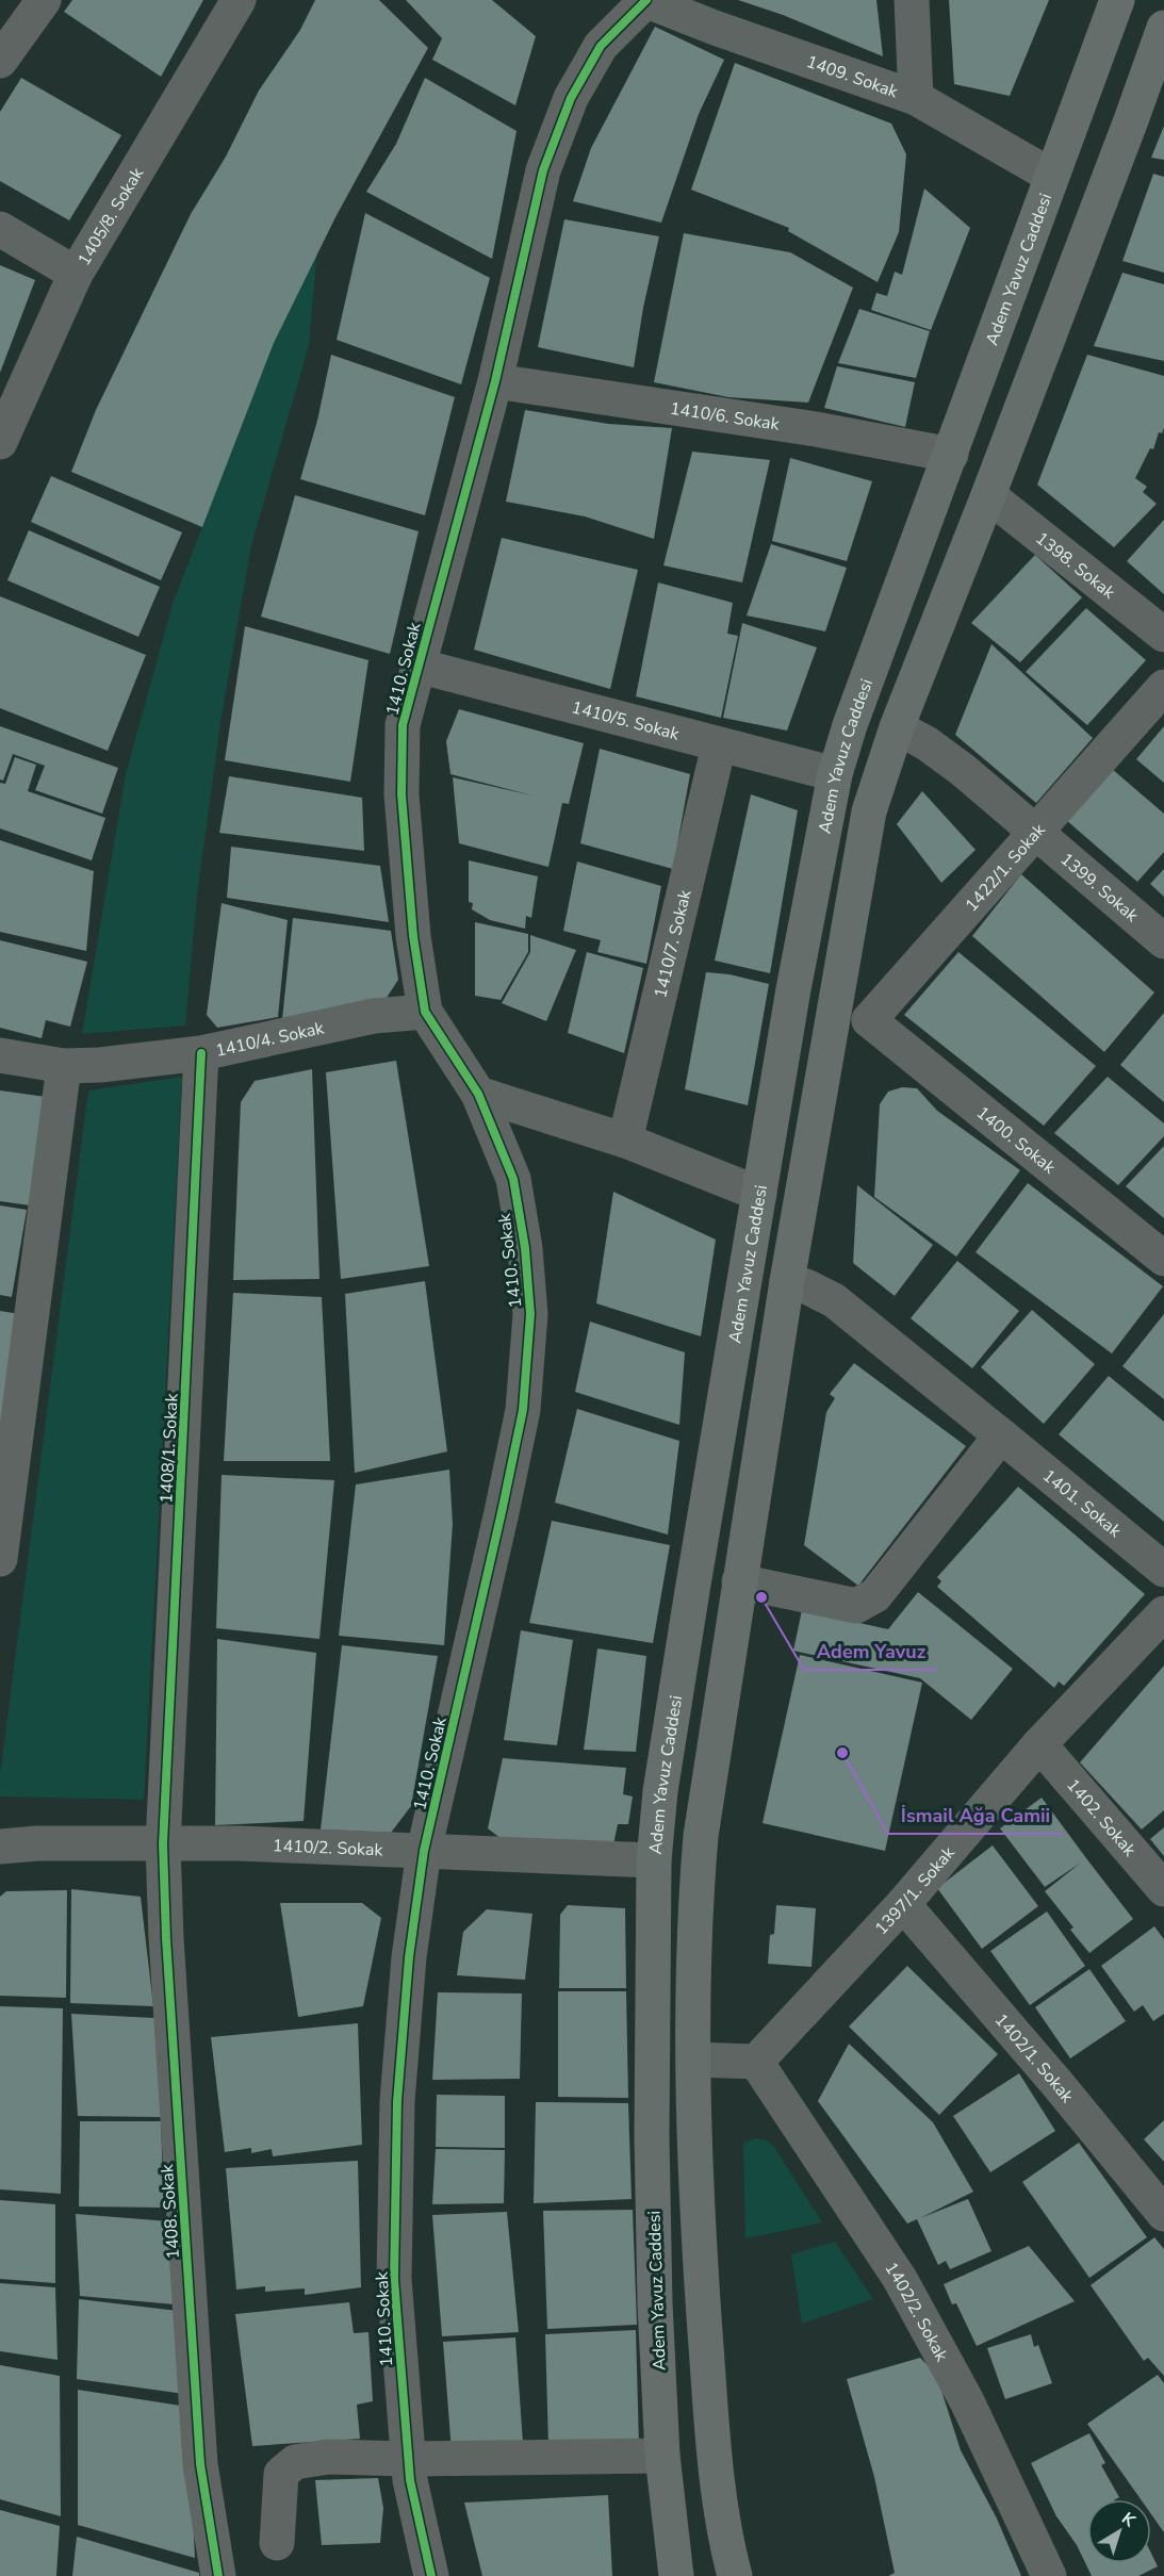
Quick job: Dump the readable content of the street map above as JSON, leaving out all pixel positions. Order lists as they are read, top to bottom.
{
  "streets": {
    "main road": ["Adem Yavuz Caddesi"],
    "street": [
      "1409. Sokak",
      "1405/8. Sokak",
      "1410/6. Sokak",
      "1398. Sokak",
      "1410. Sokak",
      "1410/5. Sokak",
      "1422/1. Sokak",
      "1399. Sokak",
      "1410/7. Sokak",
      "1410/4. Sokak",
      "1400. Sokak",
      "1408/1. Sokak",
      "1401. Sokak",
      "1402. Sokak",
      "1410/2. Sokak",
      "1397/1. Sokak",
      "1402/1. Sokak",
      "1408. Sokak",
      "1402/2. Sokak"
    ]
  },
  "crossings": [
    ["1409. Sokak", "Adem Yavuz Caddesi"],
    ["1409. Sokak", "1410. Sokak"],
    ["Adem Yavuz Caddesi", "1410/6. Sokak"],
    ["Adem Yavuz Caddesi", "1410/5. Sokak"],
    ["Adem Yavuz Caddesi", "1410/2. Sokak"],
    ["1410/6. Sokak", "1410. Sokak"],
    ["1410. Sokak", "1410/5. Sokak"],
    ["1410. Sokak", "1410/4. Sokak"],
    ["1410. Sokak", "1410/2. Sokak"],
    ["1410/5. Sokak", "1410/7. Sokak"],
    ["1422/1. Sokak", "1399. Sokak"],
    ["1422/1. Sokak", "1400. Sokak"],
    ["1410/4. Sokak", "1408/1. Sokak"],
    ["1408/1. Sokak", "1410/2. Sokak"],
    ["1408/1. Sokak", "1408. Sokak"],
    ["1402. Sokak", "1397/1. Sokak"],
    ["1410/2. Sokak", "1408. Sokak"],
    ["1397/1. Sokak", "1402/1. Sokak"],
    ["1397/1. Sokak", "1402/2. Sokak"]
  ],
  "places": ["Adem Yavuz", "İsmail Ağa Camii"],
  "north": "top right"
}
